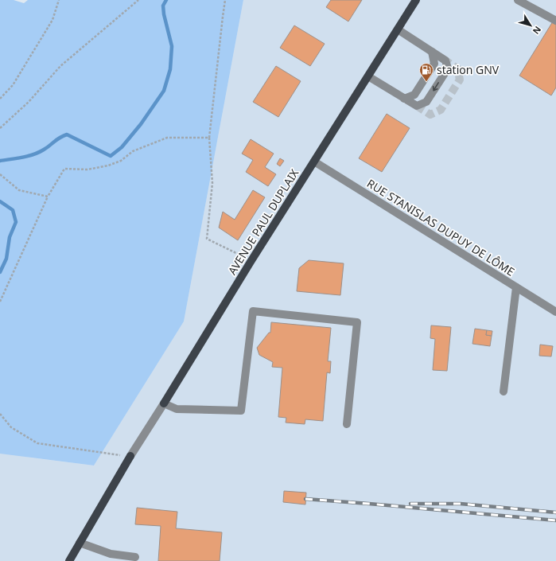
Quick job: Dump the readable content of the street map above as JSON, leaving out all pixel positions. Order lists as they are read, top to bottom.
{
  "streets": {
    "main road": ["AVENUE PAUL DUPLAIX"],
    "street": ["RUE STANISLAS DUPUY DE LÔME"]
  },
  "crossings": [
    ["AVENUE PAUL DUPLAIX", "RUE STANISLAS DUPUY DE LÔME"]
  ],
  "places": {
    "fuel station": ["station GNV"]
  },
  "north": "bottom right"
}
